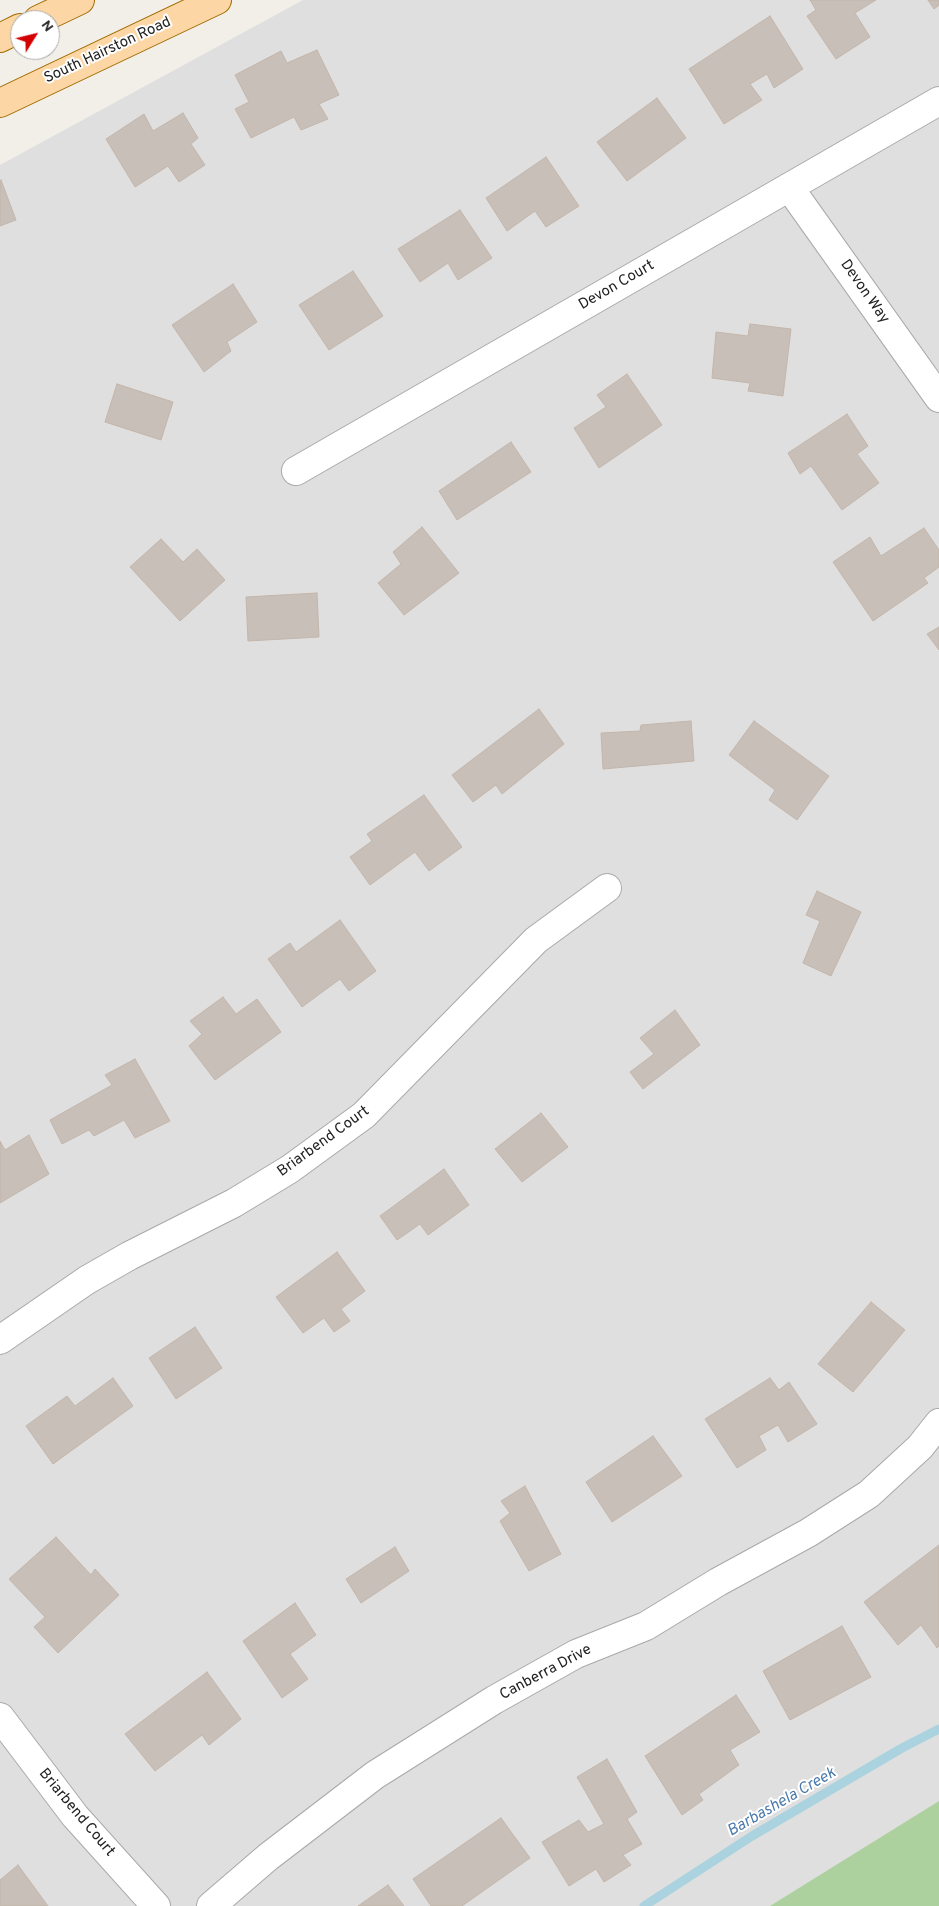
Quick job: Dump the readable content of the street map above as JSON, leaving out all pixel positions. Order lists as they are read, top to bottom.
{
  "streets": {
    "main road": ["South Hairston Road"],
    "street": [
      "Devon Court",
      "Devon Way",
      "Briarbend Court",
      "Canberra Drive"
    ]
  },
  "crossings": [
    ["Devon Court", "Devon Way"]
  ],
  "water": ["Barbashela Creek"],
  "north": "top right"
}
